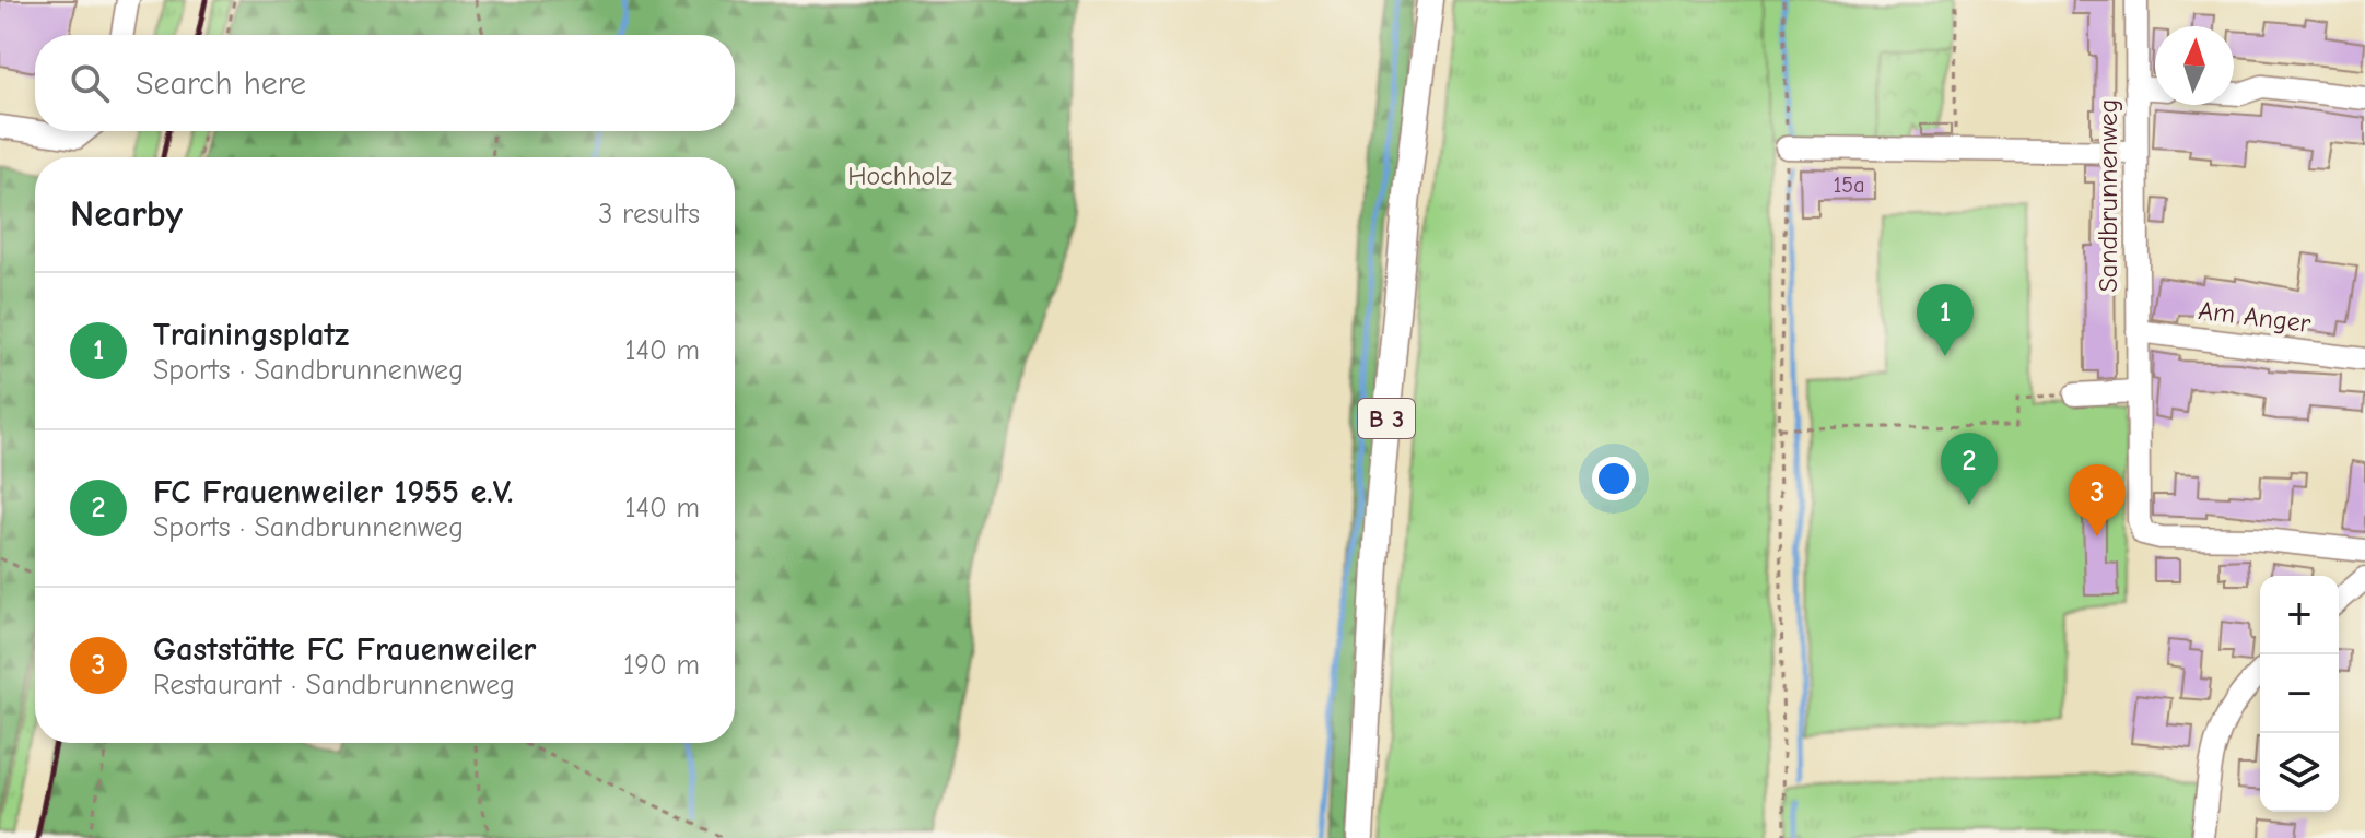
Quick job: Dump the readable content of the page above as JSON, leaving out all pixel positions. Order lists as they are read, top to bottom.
{
  "streets": {
    "main road": ["B 3"],
    "street": ["Sandbrunnenweg", "Am Anger"]
  },
  "crossings": [
    ["Sandbrunnenweg", "Am Anger"]
  ],
  "parks": ["Hochholz"],
  "house_numbers": ["15a"],
  "north": "top",
  "page": {
    "search": "Search here",
    "heading": ["Nearby", "3 results"],
    "list": [
      {
        "mark": "1",
        "name": "Trainingsplatz",
        "note": "Sports · Sandbrunnenweg",
        "value": "140 m"
      },
      {
        "mark": "2",
        "name": "FC Frauenweiler 1955 e.V.",
        "note": "Sports · Sandbrunnenweg",
        "value": "140 m"
      },
      {
        "mark": "3",
        "name": "Gaststätte FC Frauenweiler",
        "note": "Restaurant · Sandbrunnenweg",
        "value": "190 m"
      }
    ],
    "pins": ["1", "2", "3"],
    "map_buttons": ["+", "−"]
  }
}
